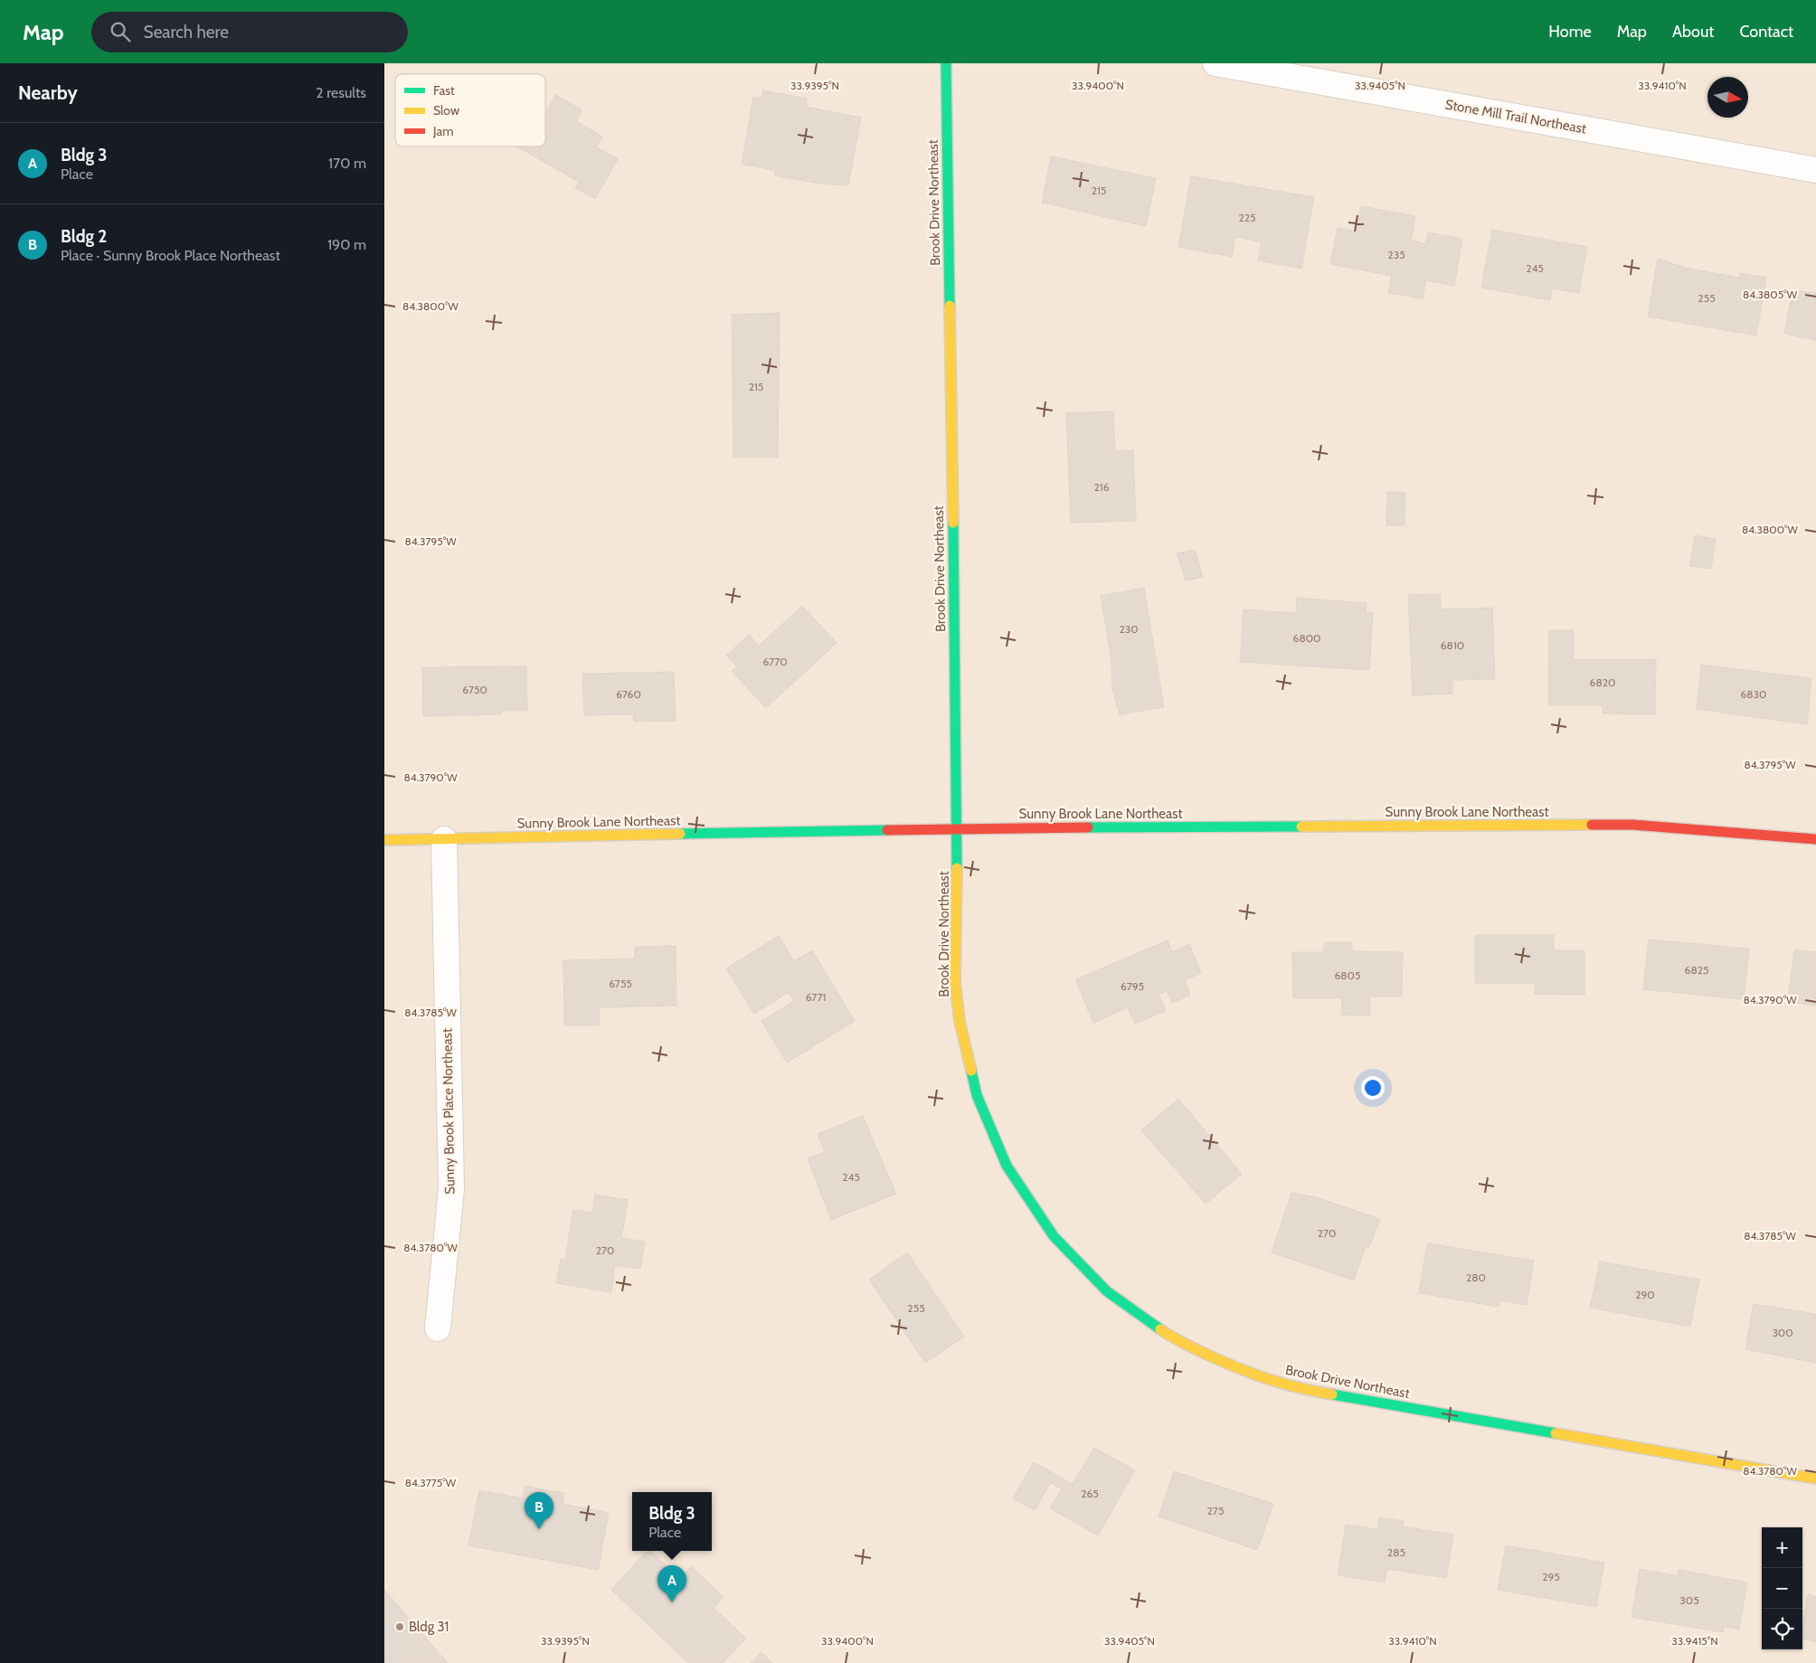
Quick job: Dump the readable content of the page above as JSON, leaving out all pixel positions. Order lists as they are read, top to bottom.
{
  "streets": {
    "street": [
      "Stone Mill Trail Northeast",
      "Brook Drive Northeast",
      "Sunny Brook Lane Northeast",
      "Sunny Brook Place Northeast"
    ]
  },
  "crossings": [
    ["Brook Drive Northeast", "Sunny Brook Lane Northeast"],
    ["Sunny Brook Lane Northeast", "Sunny Brook Place Northeast"]
  ],
  "places": ["Bldg 31"],
  "house_numbers": [
    "215",
    "225",
    "235",
    "245",
    "255",
    "215",
    "216",
    "230",
    "6800",
    "6810",
    "6770",
    "6820",
    "6750",
    "6760",
    "6830",
    "6825",
    "6805",
    "6755",
    "6795",
    "6771",
    "245",
    "270",
    "270",
    "280",
    "290",
    "255",
    "300",
    "265",
    "275",
    "285",
    "295",
    "305"
  ],
  "legend": ["Fast", "Slow", "Jam"],
  "north": "right",
  "page": {
    "header": "Map",
    "search": "Search here",
    "nav": [
      "Home",
      "Map",
      "About",
      "Contact"
    ],
    "heading": ["Nearby", "2 results"],
    "list": [
      {
        "mark": "A",
        "name": "Bldg 3",
        "note": "Place",
        "value": "170 m"
      },
      {
        "mark": "B",
        "name": "Bldg 2",
        "note": "Place · Sunny Brook Place Northeast",
        "value": "190 m"
      }
    ],
    "popup": ["Bldg 3", "Place"],
    "pins": ["B", "A"],
    "map_buttons": ["+", "−"]
  },
  "coordinates": [
    "33.9400°N",
    "33.9405°N",
    "33.9395°N",
    "33.9410°N",
    "84.3805°W",
    "84.3800°W",
    "84.3795°W",
    "84.3790°W",
    "84.3785°W",
    "84.3780°W",
    "84.3775°W",
    "33.9415°N"
  ]
}
